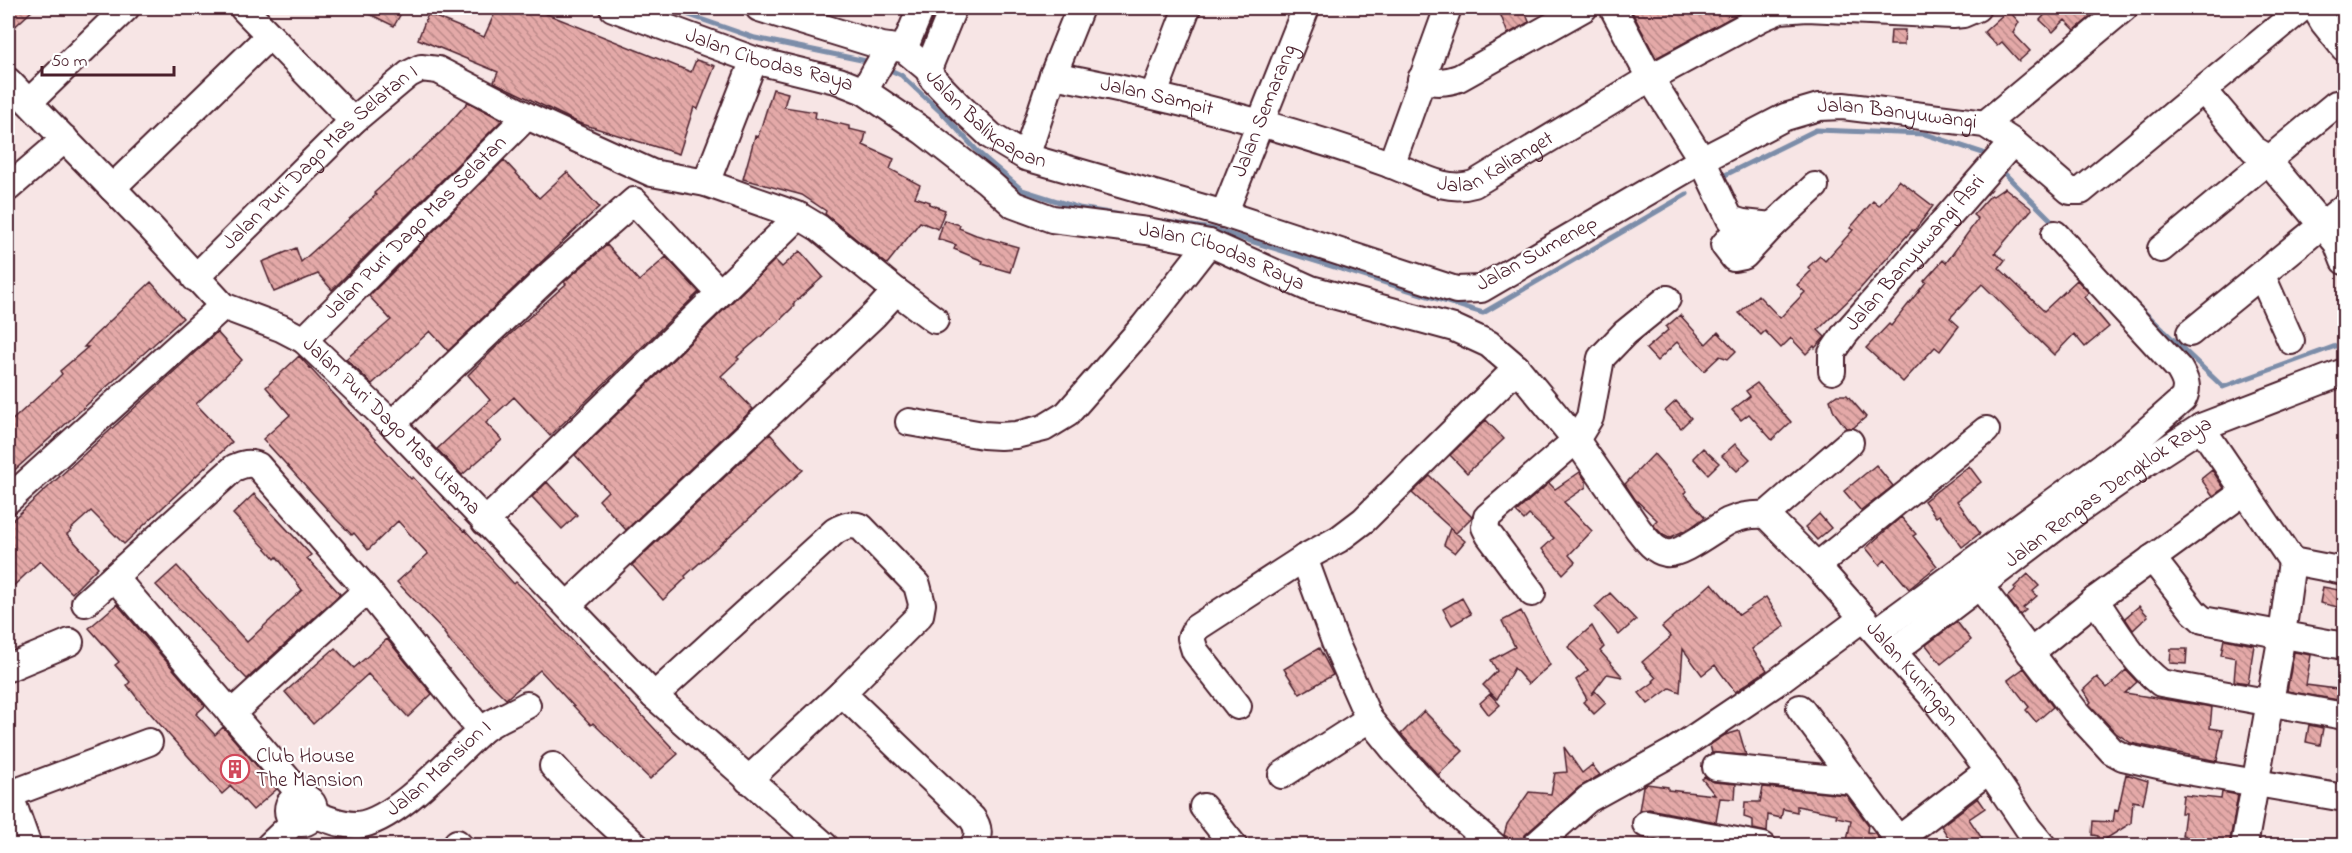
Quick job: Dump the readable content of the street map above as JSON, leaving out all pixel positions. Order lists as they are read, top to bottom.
{
  "streets": {
    "street": [
      "Jalan Cibodas Raya",
      "Jalan Sampit",
      "Jalan Semarang",
      "Jalan Balikpapan",
      "Jalan Banyuwangi",
      "Jalan Kalianget",
      "Jalan Puri Dago Mas Selatan I",
      "Jalan Puri Dago Mas Selatan",
      "Jalan Sumenep",
      "Jalan Banyuwangi Asri",
      "Jalan Puri Dago Mas Utama",
      "Jalan Rengas Dengklok Raya",
      "Jalan Kuningan",
      "Jalan Mansion I"
    ]
  },
  "crossings": [
    ["Jalan Cibodas Raya", "Jalan Balikpapan"],
    ["Jalan Cibodas Raya", "Jalan Kuningan"],
    ["Jalan Sampit", "Jalan Semarang"],
    ["Jalan Sampit", "Jalan Kalianget"],
    ["Jalan Semarang", "Jalan Balikpapan"],
    ["Jalan Semarang", "Jalan Kalianget"],
    ["Jalan Semarang", "Jalan Sumenep"],
    ["Jalan Balikpapan", "Jalan Sumenep"],
    ["Jalan Banyuwangi", "Jalan Sumenep"],
    ["Jalan Banyuwangi", "Jalan Banyuwangi Asri"],
    ["Jalan Puri Dago Mas Selatan I", "Jalan Puri Dago Mas Selatan"],
    ["Jalan Puri Dago Mas Selatan", "Jalan Puri Dago Mas Utama"],
    ["Jalan Rengas Dengklok Raya", "Jalan Kuningan"]
  ],
  "places": {
    "building": ["Club House The Mansion"]
  },
  "scale_bar": "50 m"
}
